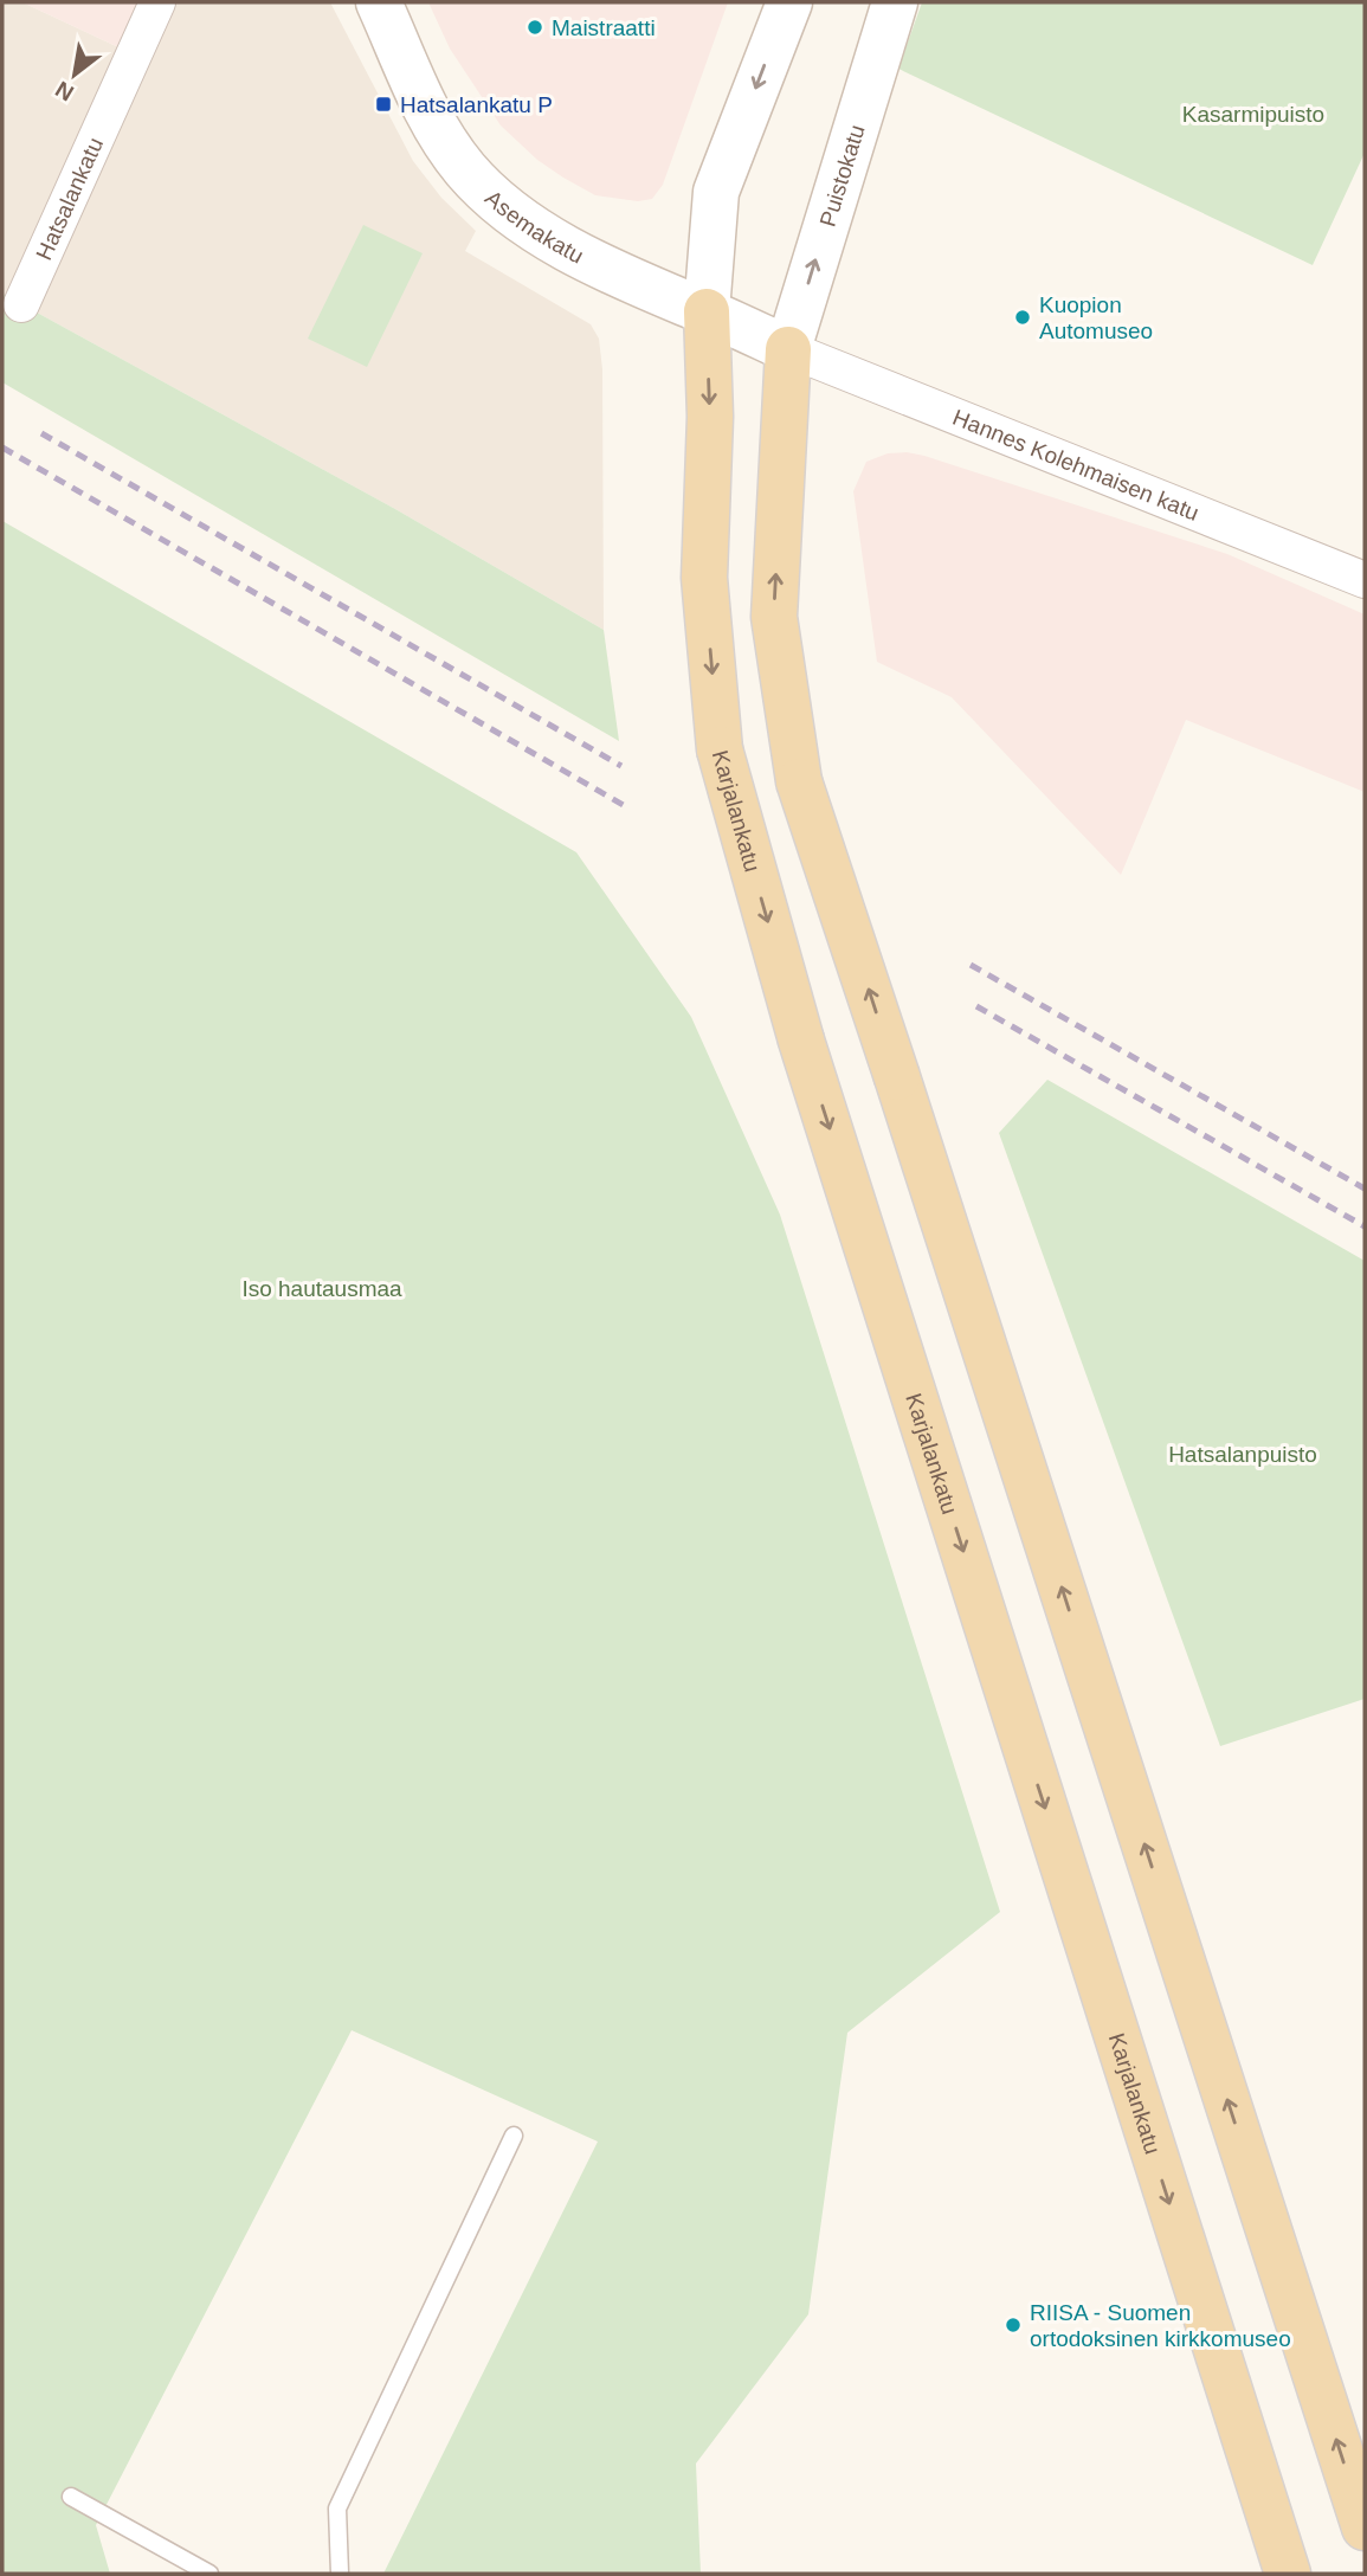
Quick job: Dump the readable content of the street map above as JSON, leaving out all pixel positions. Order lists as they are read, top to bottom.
{
  "streets": {
    "main road": ["Puistokatu", "Asemakatu", "Karjalankatu"],
    "street": ["Hatsalankatu", "Hannes Kolehmaisen katu"]
  },
  "crossings": [
    ["Puistokatu", "Asemakatu"],
    ["Puistokatu", "Hannes Kolehmaisen katu"],
    ["Asemakatu", "Hannes Kolehmaisen katu"],
    ["Asemakatu", "Karjalankatu"]
  ],
  "parks": ["Kasarmipuisto", "Iso hautausmaa", "Hatsalanpuisto"],
  "places": {
    "other": ["Maistraatti", "Kuopion Automuseo", "RIISA - Suomen ortodoksinen kirkkomuseo"],
    "transit": ["Hatsalankatu P"]
  },
  "north": "bottom left"
}
